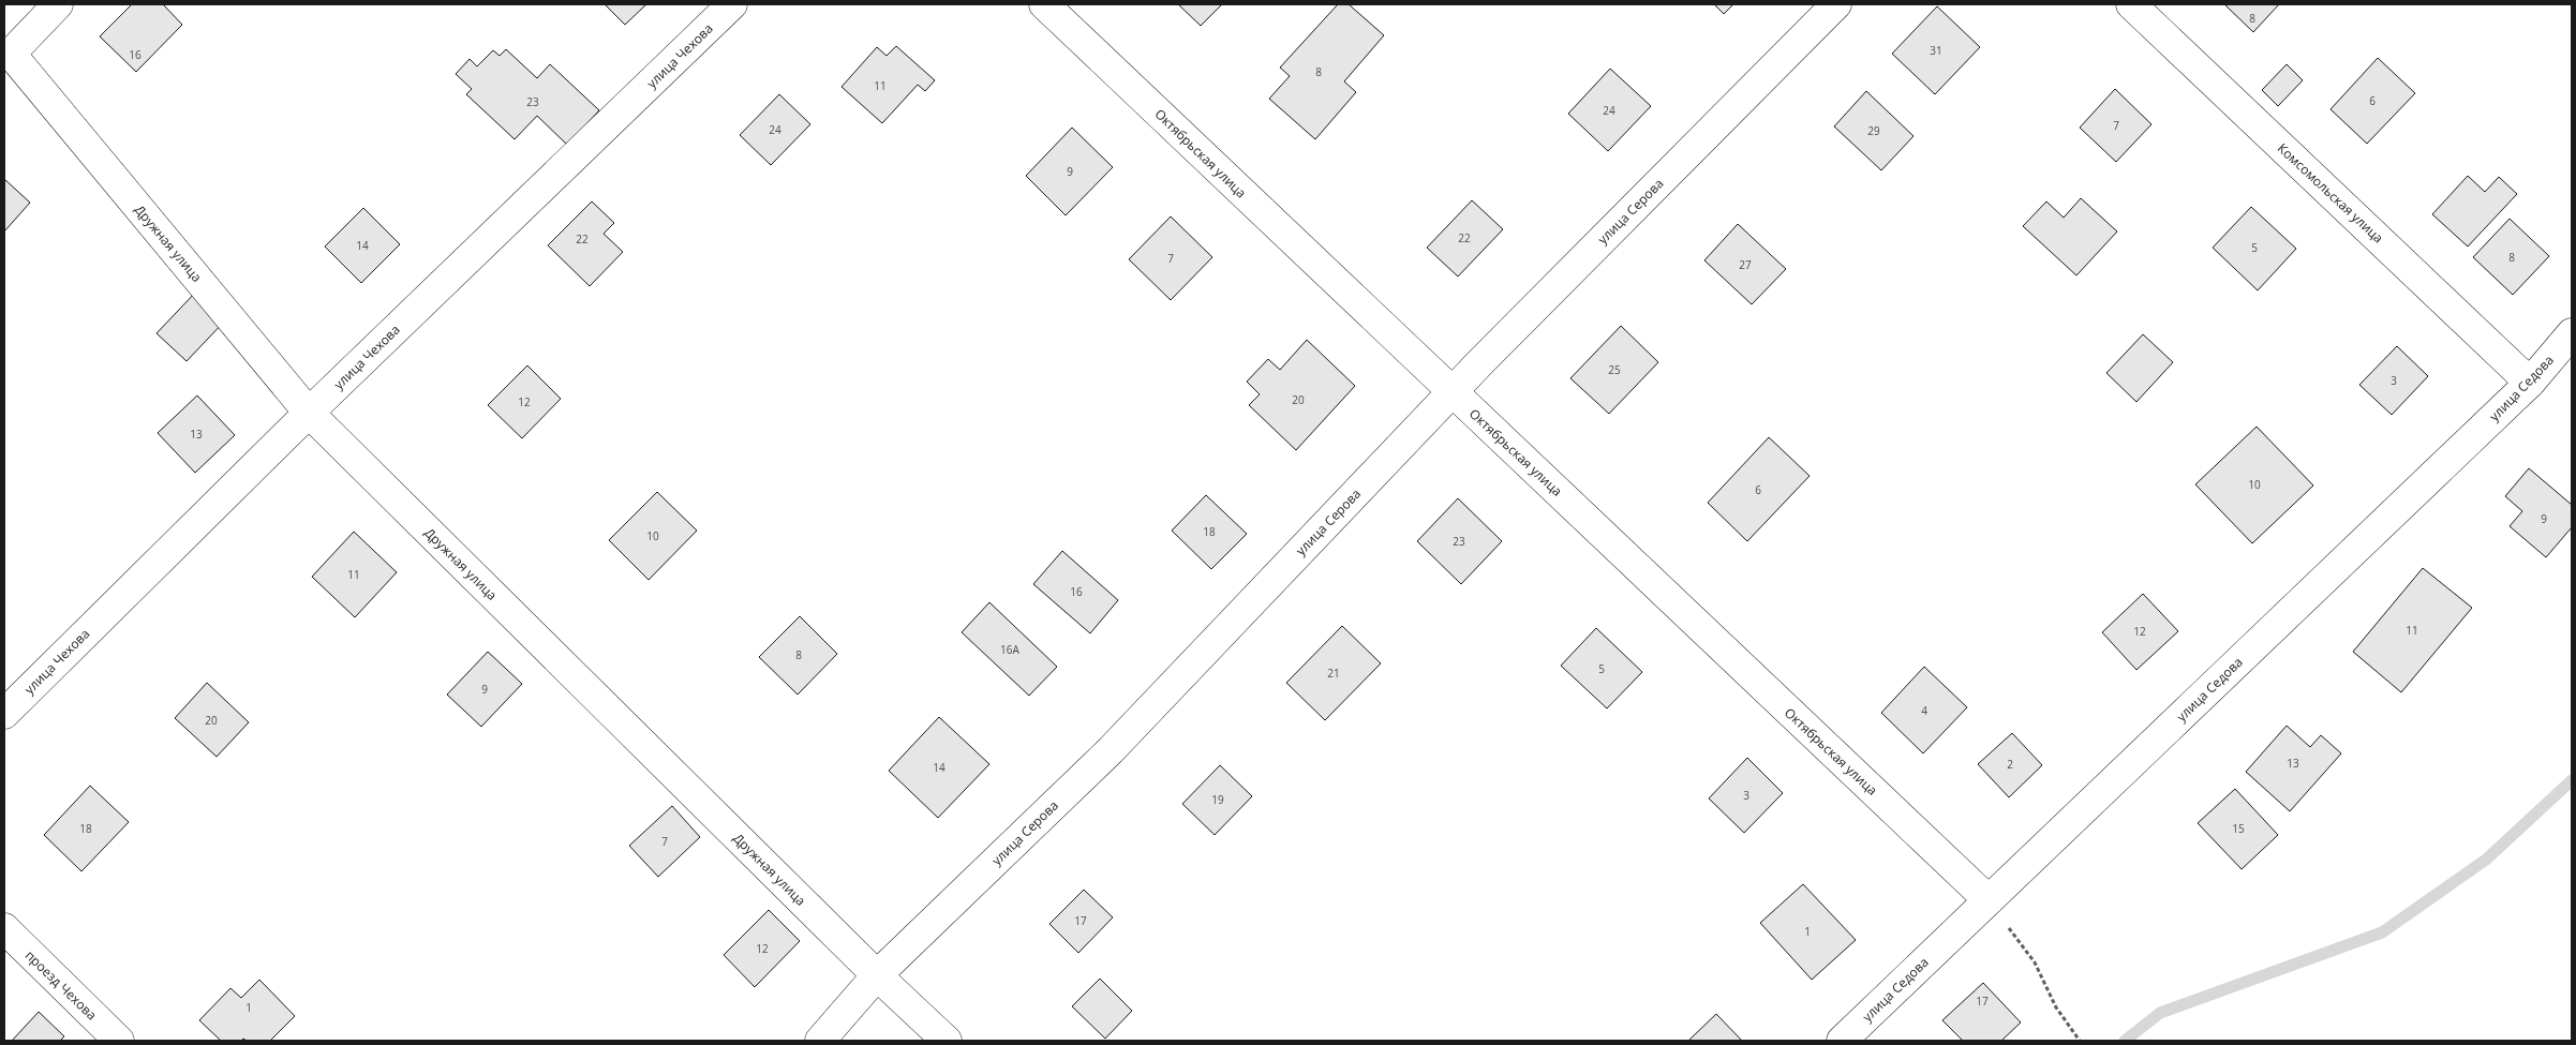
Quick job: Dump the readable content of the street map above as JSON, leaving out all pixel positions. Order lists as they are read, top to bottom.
{
  "streets": {
    "street": [
      "улица Чехова",
      "Октябрьская улица",
      "Комсомольская улица",
      "улица Серова",
      "Дружная улица",
      "улица Седова",
      "проезд Чехова"
    ]
  },
  "crossings": [
    ["улица Чехова", "Дружная улица"],
    ["Октябрьская улица", "улица Серова"],
    ["Октябрьская улица", "улица Седова"],
    ["Комсомольская улица", "улица Седова"],
    ["улица Серова", "Дружная улица"]
  ],
  "house_numbers": [
    "8",
    "31",
    "16",
    "8",
    "11",
    "6",
    "23",
    "24",
    "7",
    "24",
    "29",
    "9",
    "22",
    "22",
    "14",
    "5",
    "8",
    "7",
    "27",
    "25",
    "3",
    "20",
    "12",
    "13",
    "10",
    "6",
    "9",
    "18",
    "10",
    "23",
    "11",
    "16",
    "11",
    "12",
    "16А",
    "8",
    "5",
    "21",
    "9",
    "4",
    "20",
    "13",
    "2",
    "14",
    "3",
    "19",
    "18",
    "15",
    "7",
    "17",
    "1",
    "12",
    "17",
    "1"
  ]
}
